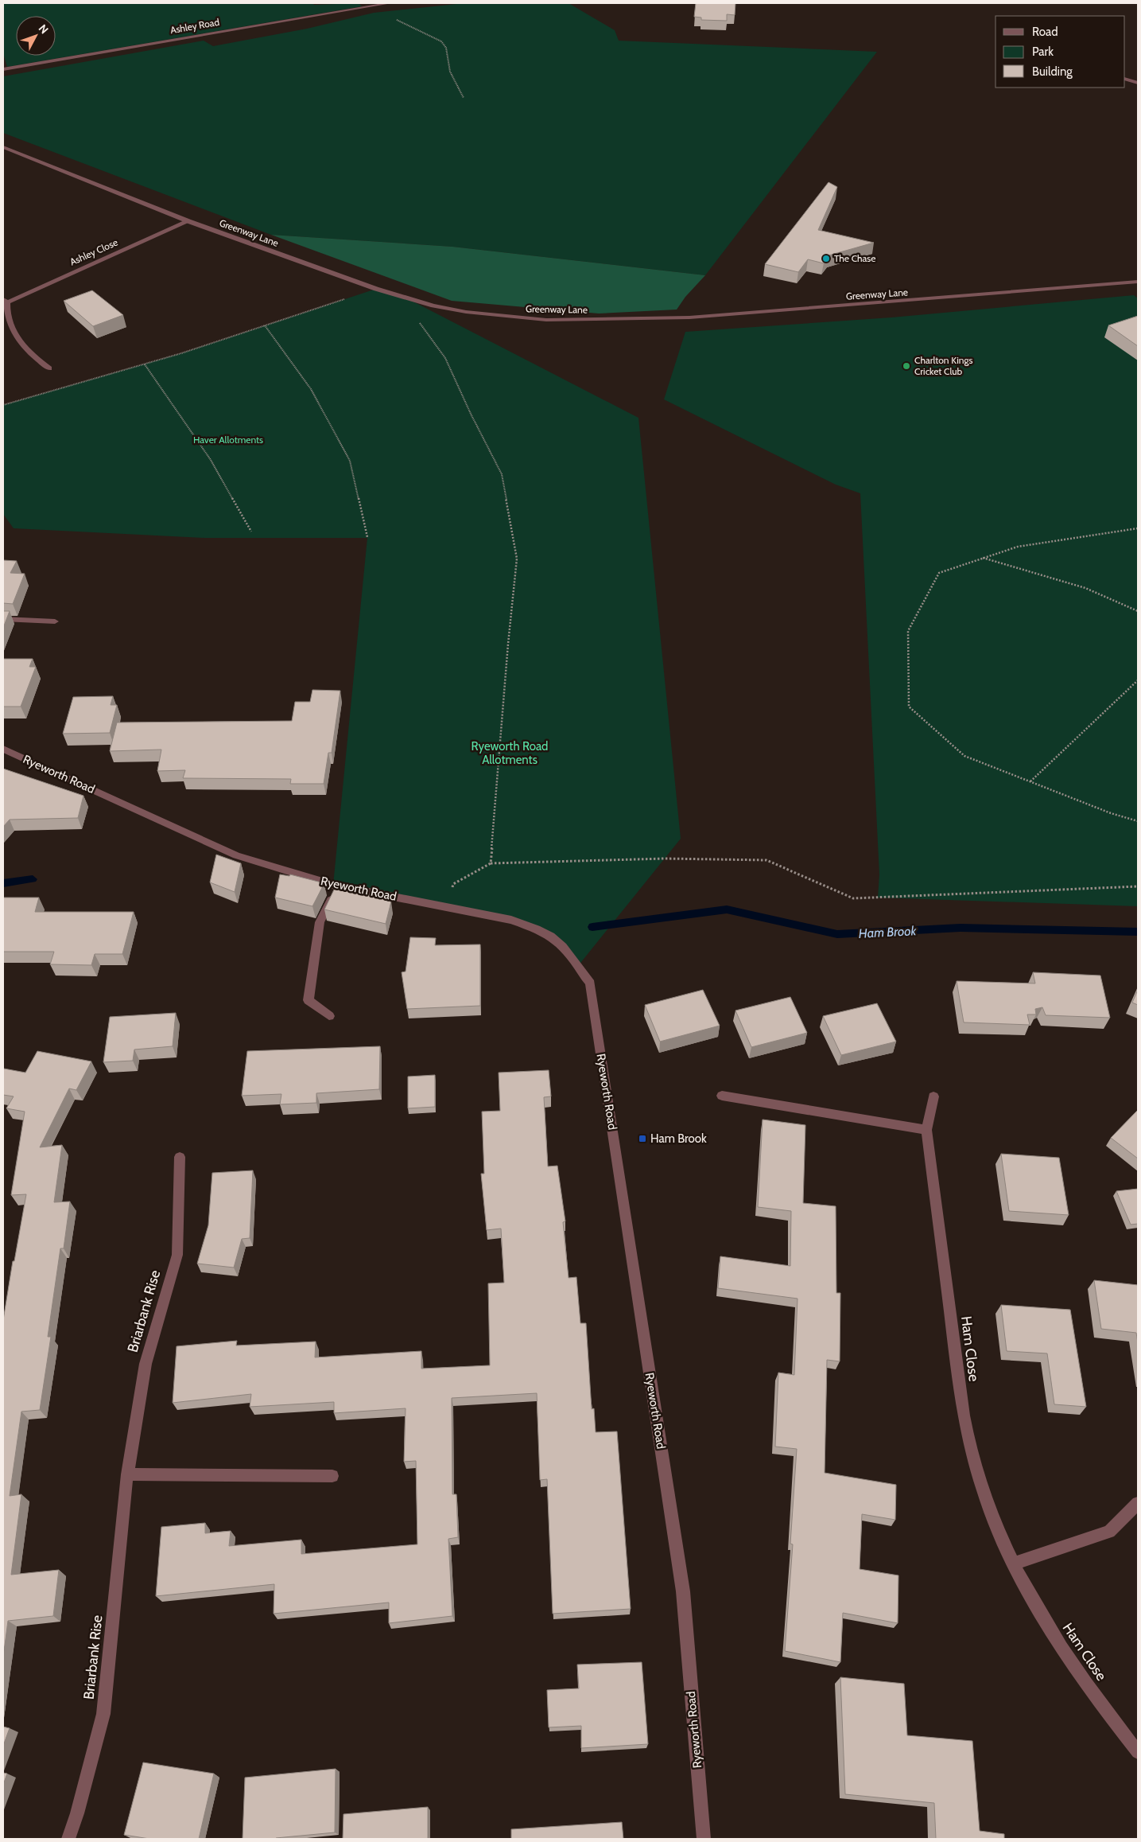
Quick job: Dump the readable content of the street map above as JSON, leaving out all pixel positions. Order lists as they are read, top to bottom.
{
  "streets": {
    "street": [
      "Ashley Road",
      "Greenway Lane",
      "Ashley Close",
      "Ryeworth Road",
      "Briarbank Rise",
      "Ham Close"
    ]
  },
  "crossings": [
    ["Greenway Lane", "Ashley Close"]
  ],
  "water": ["Ham Brook"],
  "parks": ["Haver Allotments", "Ryeworth Road Allotments"],
  "places": {
    "other": ["The Chase", "Charlton Kings Cricket Club"],
    "transit": ["Ham Brook"]
  },
  "legend": ["Road", "Park", "Building"],
  "north": "top right"
}
